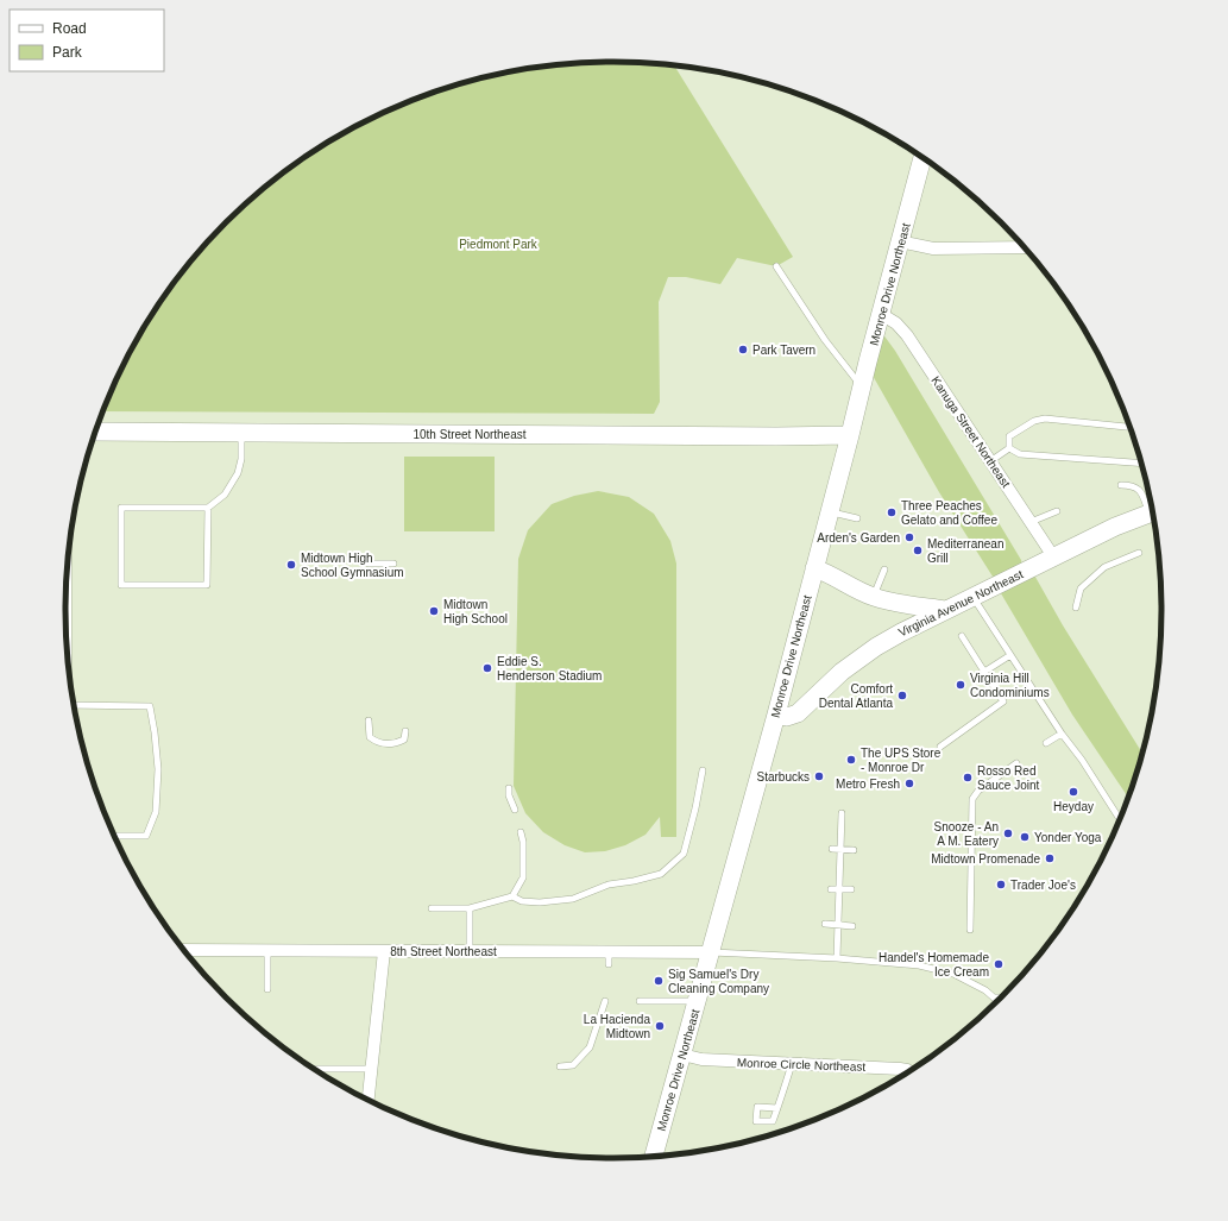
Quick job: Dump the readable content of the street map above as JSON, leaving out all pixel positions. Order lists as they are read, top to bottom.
{
  "streets": {
    "main road": ["Monroe Drive Northeast", "10th Street Northeast", "Virginia Avenue Northeast"],
    "street": ["Kanuga Street Northeast", "8th Street Northeast", "Monroe Circle Northeast"]
  },
  "crossings": [
    ["Monroe Drive Northeast", "Kanuga Street Northeast"],
    ["Monroe Drive Northeast", "10th Street Northeast"],
    ["Monroe Drive Northeast", "Virginia Avenue Northeast"],
    ["Monroe Drive Northeast", "8th Street Northeast"],
    ["Monroe Drive Northeast", "Monroe Circle Northeast"],
    ["Kanuga Street Northeast", "Virginia Avenue Northeast"]
  ],
  "parks": ["Piedmont Park"],
  "places": [
    "Park Tavern",
    "Three Peaches Gelato and Coffee",
    "Arden's Garden",
    "Mediterranean Grill",
    "Midtown High School Gymnasium",
    "Midtown High School",
    "Eddie S. Henderson Stadium",
    "Virginia Hill Condominiums",
    "Comfort Dental Atlanta",
    "The UPS Store - Monroe Dr",
    "Starbucks",
    "Rosso Red Sauce Joint",
    "Metro Fresh",
    "Heyday",
    "Snooze - An A M. Eatery",
    "Yonder Yoga",
    "Midtown Promenade",
    "Trader Joe's",
    "Handel's Homemade Ice Cream",
    "Sig Samuel's Dry Cleaning Company",
    "La Hacienda Midtown"
  ],
  "legend": ["Road", "Park"]
}
